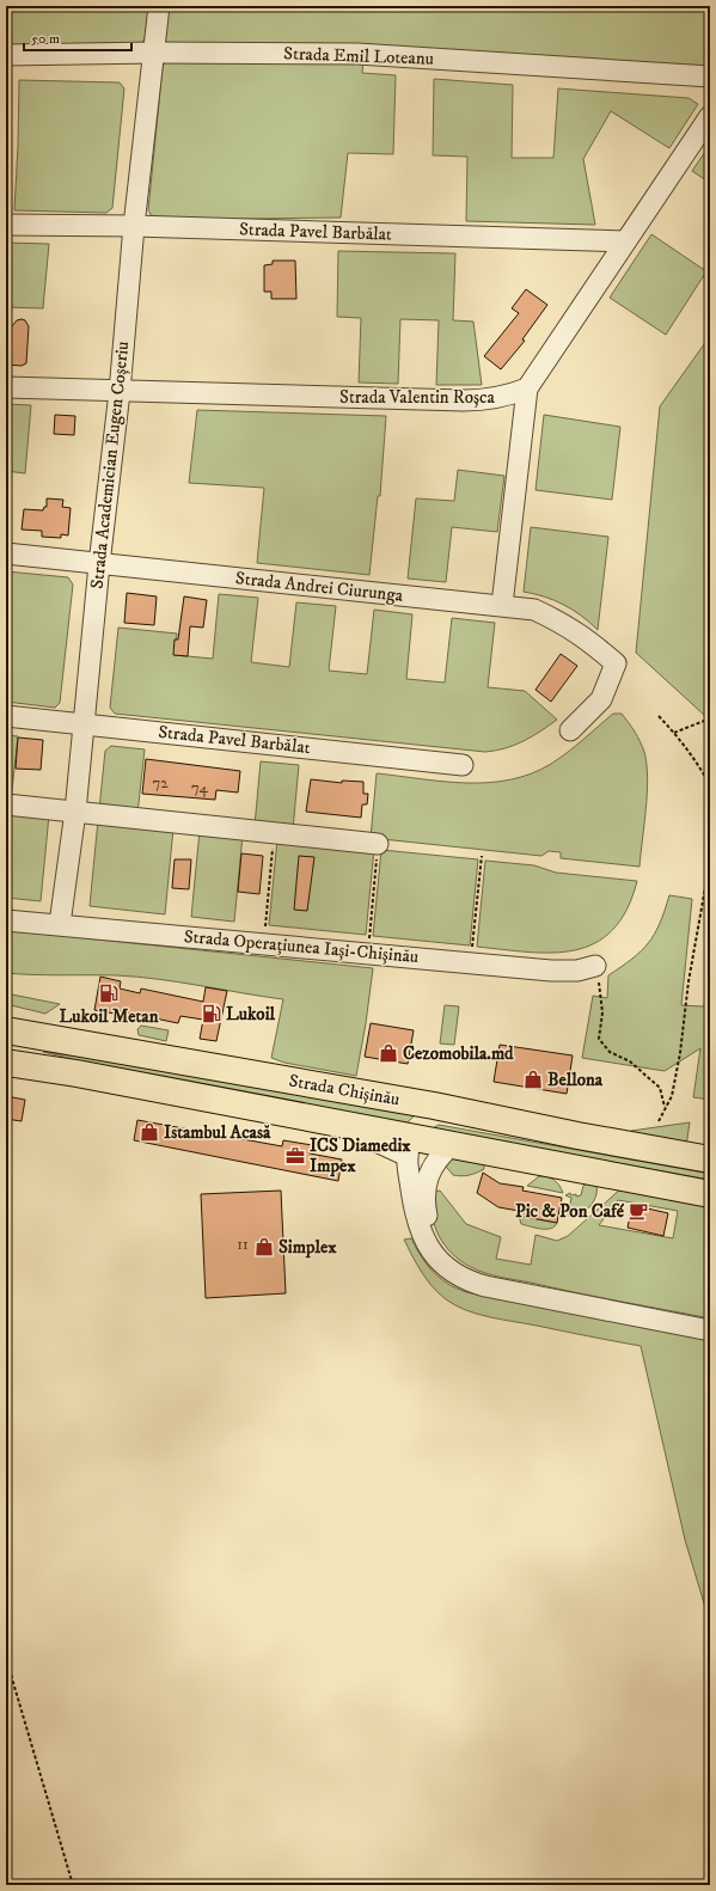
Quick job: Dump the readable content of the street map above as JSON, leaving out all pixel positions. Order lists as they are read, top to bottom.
{
  "streets": {
    "highway": ["Strada Chișinău"],
    "street": [
      "Strada Emil Loteanu",
      "Strada Pavel Barbălat",
      "Strada Valentin Roșca",
      "Strada Academician Eugen Coșeriu",
      "Strada Andrei Ciurunga",
      "Strada Operațiunea Iași-Chișinău"
    ]
  },
  "crossings": [
    ["Strada Emil Loteanu", "Strada Academician Eugen Coșeriu"],
    ["Strada Pavel Barbălat", "Strada Academician Eugen Coșeriu"],
    ["Strada Valentin Roșca", "Strada Academician Eugen Coșeriu"],
    ["Strada Academician Eugen Coșeriu", "Strada Andrei Ciurunga"],
    ["Strada Academician Eugen Coșeriu", "Strada Operațiunea Iași-Chișinău"]
  ],
  "places": {
    "fuel station": ["Lukoil Metan", "Lukoil"],
    "shop": [
      "Cezomobila.md",
      "Bellona",
      "Istambul Acasă",
      "Simplex"
    ],
    "office": ["ICS Diamedix Impex"],
    "cafe": ["Pic & Pon Café"]
  },
  "house_numbers": ["72", "74", "11"],
  "scale_bar": "50 m"
}
